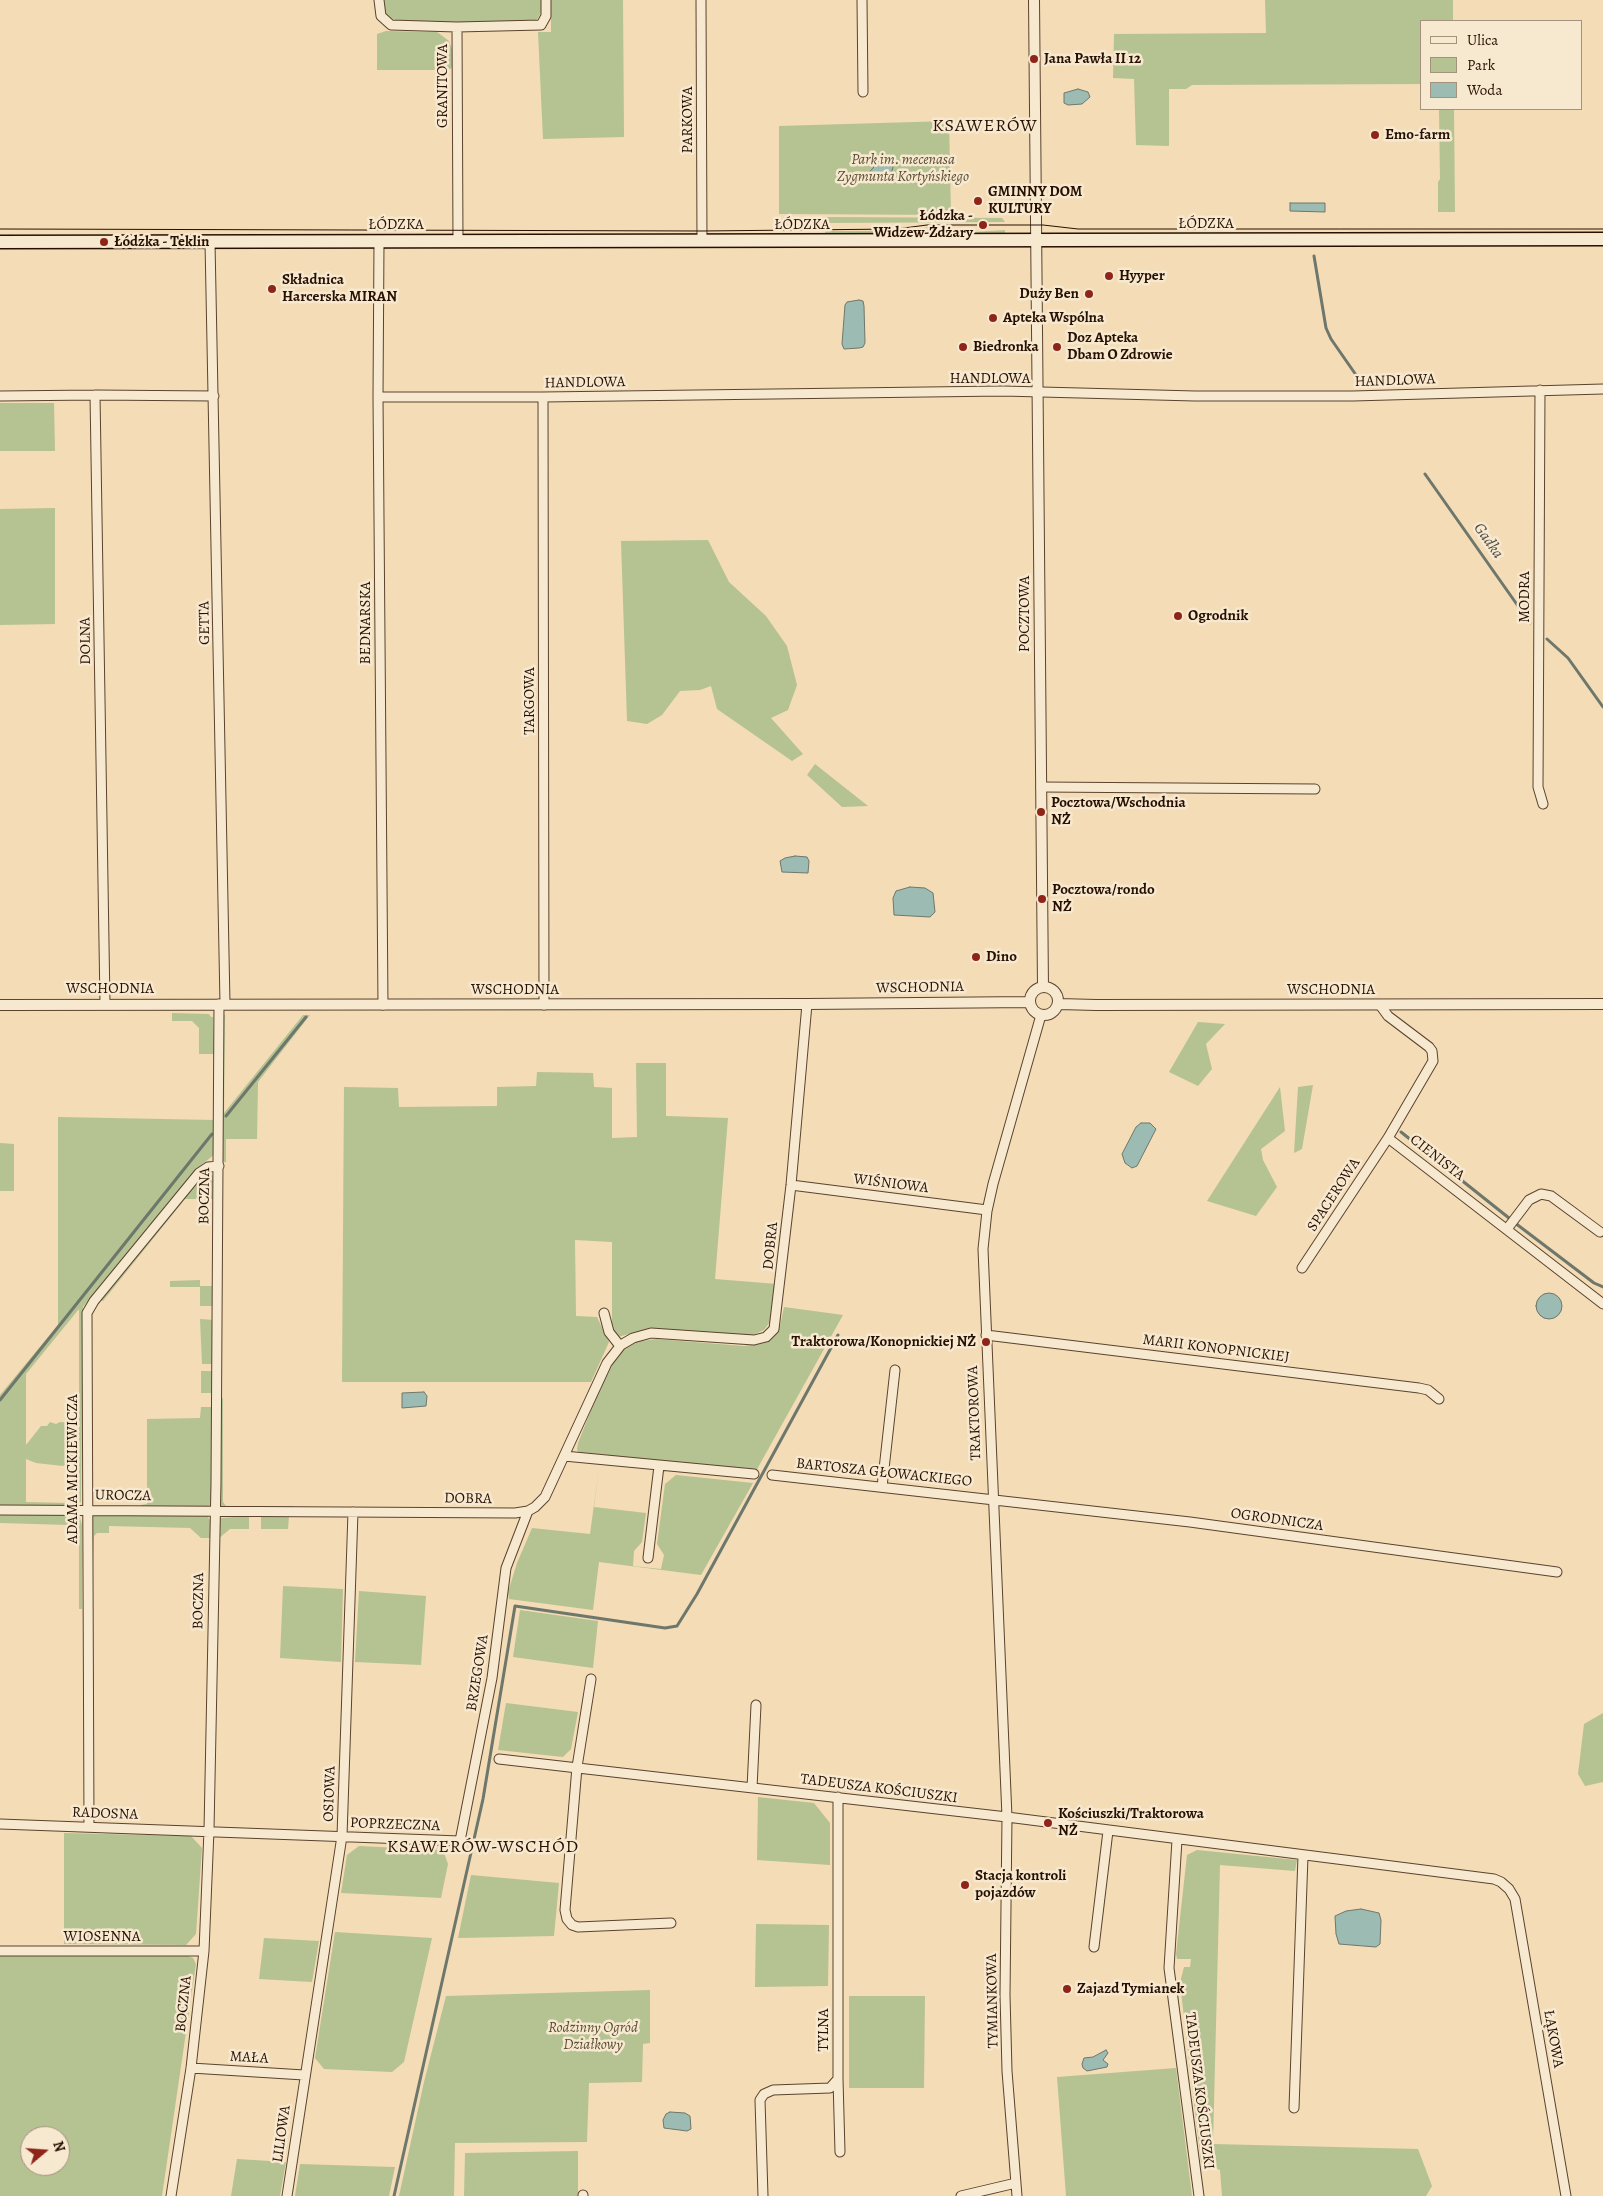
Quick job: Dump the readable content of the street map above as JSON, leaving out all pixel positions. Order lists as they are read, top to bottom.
{
  "streets": {
    "main road": ["ŁÓDZKA"],
    "street": [
      "GRANITOWA",
      "PARKOWA",
      "HANDLOWA",
      "MODRA",
      "POCZTOWA",
      "GETTA",
      "BEDNARSKA",
      "DOLNA",
      "TARGOWA",
      "WSCHODNIA",
      "CIENISTA",
      "WIŚNIOWA",
      "SPACEROWA",
      "BOCZNA",
      "DOBRA",
      "MARII KONOPNICKIEJ",
      "TRAKTOROWA",
      "ADAMA MICKIEWICZA",
      "BARTOSZA GŁOWACKIEGO",
      "UROCZA",
      "OGRODNICZA",
      "BRZEGOWA",
      "TADEUSZA KOŚCIUSZKI",
      "OSIOWA",
      "RADOSNA",
      "POPRZECZNA",
      "WIOSENNA",
      "TYMIANKOWA",
      "TYLNA",
      "ŁĄKOWA",
      "MAŁA",
      "LILIOWA"
    ]
  },
  "crossings": [
    ["GRANITOWA", "ŁÓDZKA"],
    ["PARKOWA", "ŁÓDZKA"],
    ["ŁÓDZKA", "POCZTOWA"],
    ["ŁÓDZKA", "GETTA"],
    ["ŁÓDZKA", "BEDNARSKA"],
    ["HANDLOWA", "MODRA"],
    ["HANDLOWA", "POCZTOWA"],
    ["HANDLOWA", "BEDNARSKA"],
    ["HANDLOWA", "TARGOWA"],
    ["POCZTOWA", "WSCHODNIA"],
    ["POCZTOWA", "TRAKTOROWA"],
    ["GETTA", "WSCHODNIA"],
    ["GETTA", "BOCZNA"],
    ["BEDNARSKA", "WSCHODNIA"],
    ["DOLNA", "WSCHODNIA"],
    ["TARGOWA", "WSCHODNIA"],
    ["WSCHODNIA", "CIENISTA"],
    ["WSCHODNIA", "BOCZNA"],
    ["WSCHODNIA", "DOBRA"],
    ["WSCHODNIA", "TRAKTOROWA"],
    ["CIENISTA", "SPACEROWA"],
    ["WIŚNIOWA", "DOBRA"],
    ["WIŚNIOWA", "TRAKTOROWA"],
    ["BOCZNA", "DOBRA"],
    ["BOCZNA", "ADAMA MICKIEWICZA"],
    ["BOCZNA", "UROCZA"],
    ["BOCZNA", "RADOSNA"],
    ["BOCZNA", "POPRZECZNA"],
    ["BOCZNA", "WIOSENNA"],
    ["BOCZNA", "MAŁA"],
    ["DOBRA", "UROCZA"],
    ["DOBRA", "BRZEGOWA"],
    ["DOBRA", "OSIOWA"],
    ["MARII KONOPNICKIEJ", "TRAKTOROWA"],
    ["TRAKTOROWA", "BARTOSZA GŁOWACKIEGO"],
    ["TRAKTOROWA", "OGRODNICZA"],
    ["TRAKTOROWA", "TADEUSZA KOŚCIUSZKI"],
    ["TRAKTOROWA", "TYMIANKOWA"],
    ["ADAMA MICKIEWICZA", "UROCZA"],
    ["ADAMA MICKIEWICZA", "RADOSNA"],
    ["BARTOSZA GŁOWACKIEGO", "OGRODNICZA"],
    ["BRZEGOWA", "POPRZECZNA"],
    ["TADEUSZA KOŚCIUSZKI", "TYMIANKOWA"],
    ["TADEUSZA KOŚCIUSZKI", "TYLNA"],
    ["TADEUSZA KOŚCIUSZKI", "ŁĄKOWA"],
    ["OSIOWA", "POPRZECZNA"],
    ["OSIOWA", "MAŁA"],
    ["OSIOWA", "LILIOWA"],
    ["RADOSNA", "POPRZECZNA"],
    ["MAŁA", "LILIOWA"]
  ],
  "districts": ["KSAWERÓW", "KSAWERÓW-WSCHÓD"],
  "water": ["Gadka"],
  "parks": ["Park im. mecenasa Zygmunta Kortyńskiego", "Rodzinny Ogród Działkowy"],
  "places": [
    "Jana Pawła II 12",
    "Emo-farm",
    "GMINNY DOM KULTURY",
    "Łódzka - Widzew-Żdżary",
    "Łódzka - Teklin",
    "Hyyper",
    "Składnica Harcerska MIRAN",
    "Duży Ben",
    "Apteka Wspólna",
    "Biedronka",
    "Doz Apteka Dbam O Zdrowie",
    "Ogrodnik",
    "Pocztowa/Wschodnia NŻ",
    "Pocztowa/rondo NŻ",
    "Dino",
    "Traktorowa/Konopnickiej NŻ",
    "Kościuszki/Traktorowa NŻ",
    "Stacja kontroli pojazdów",
    "Zajazd Tymianek"
  ],
  "legend": ["Ulica", "Park", "Woda"],
  "north": "right"
}
